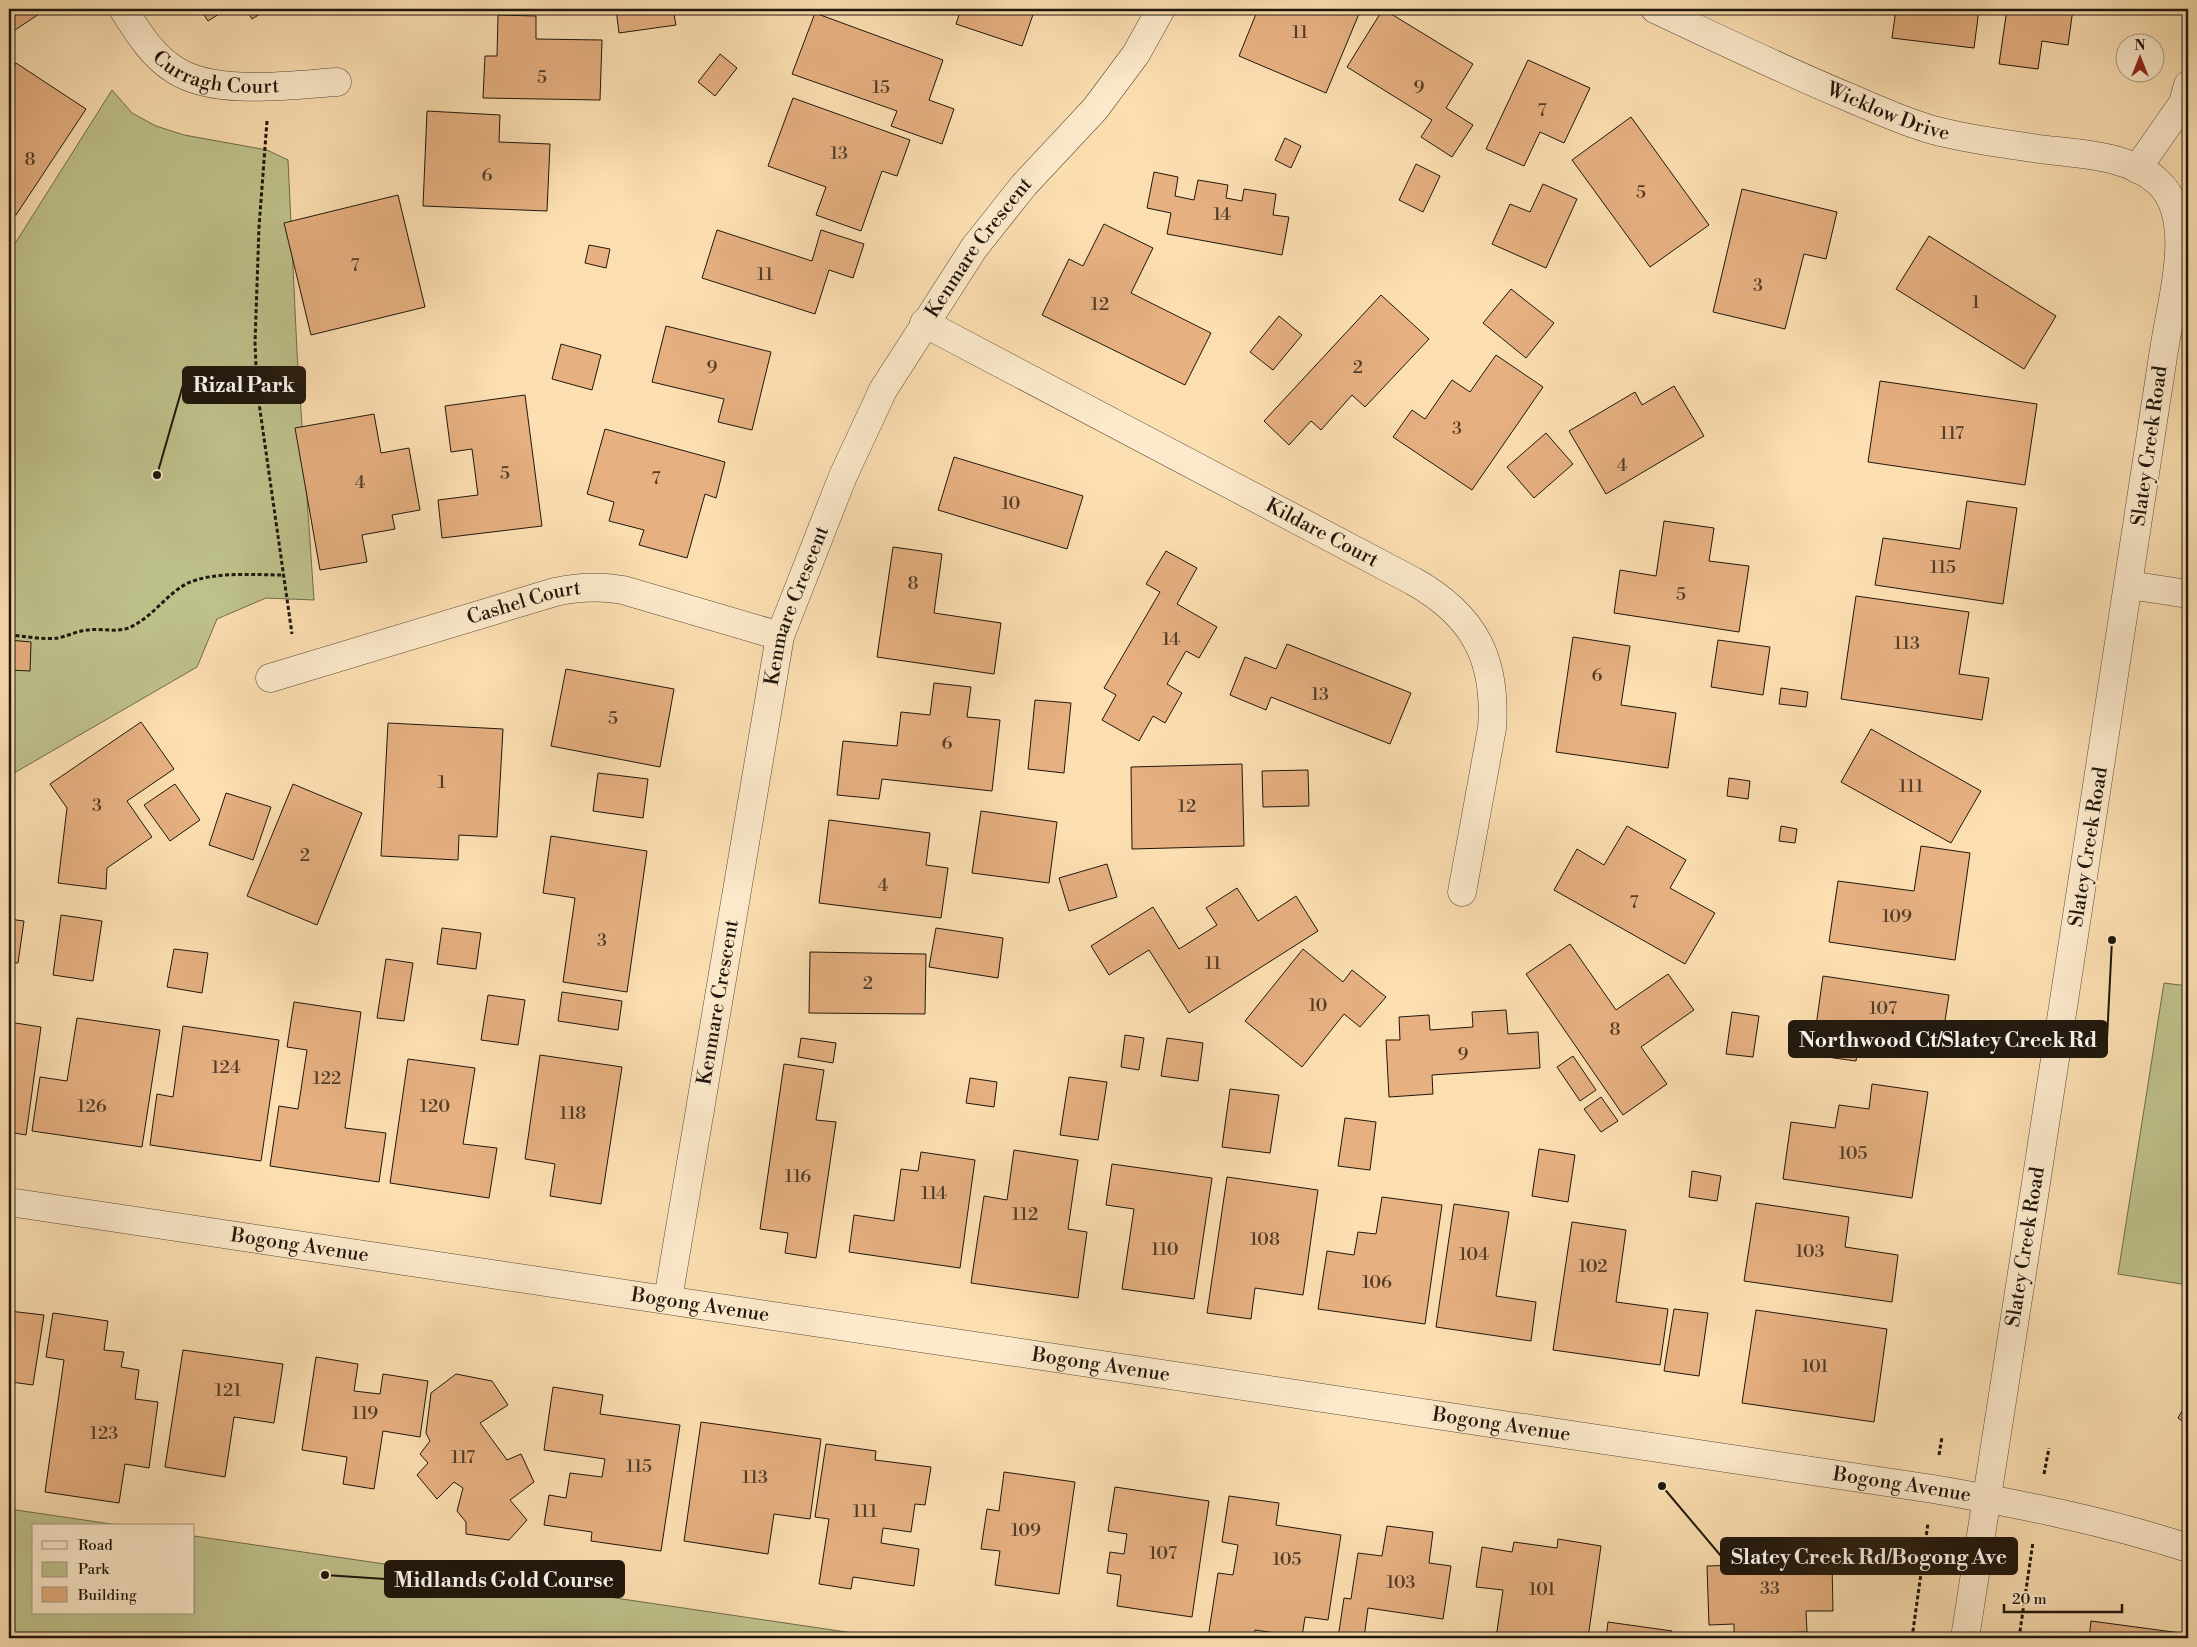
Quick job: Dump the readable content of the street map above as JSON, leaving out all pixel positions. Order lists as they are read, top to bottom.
{
  "streets": {
    "street": [
      "Curragh Court",
      "Wicklow Drive",
      "Kenmare Crescent",
      "Slatey Creek Road",
      "Kildare Court",
      "Cashel Court",
      "Bogong Avenue"
    ]
  },
  "crossings": [
    ["Wicklow Drive", "Slatey Creek Road"],
    ["Kenmare Crescent", "Kildare Court"],
    ["Kenmare Crescent", "Cashel Court"],
    ["Kenmare Crescent", "Bogong Avenue"],
    ["Slatey Creek Road", "Bogong Avenue"]
  ],
  "places": [
    "Rizal Park",
    "Northwood Ct/Slatey Creek Rd",
    "Slatey Creek Rd/Bogong Ave",
    "Midlands Gold Course"
  ],
  "house_numbers": [
    "11",
    "5",
    "15",
    "9",
    "7",
    "13",
    "8",
    "6",
    "5",
    "14",
    "7",
    "11",
    "3",
    "1",
    "12",
    "9",
    "2",
    "3",
    "117",
    "4",
    "5",
    "7",
    "4",
    "10",
    "115",
    "8",
    "5",
    "14",
    "113",
    "6",
    "13",
    "5",
    "6",
    "1",
    "111",
    "3",
    "12",
    "2",
    "4",
    "7",
    "109",
    "3",
    "11",
    "2",
    "10",
    "107",
    "8",
    "9",
    "124",
    "122",
    "126",
    "120",
    "118",
    "105",
    "116",
    "114",
    "112",
    "108",
    "110",
    "103",
    "104",
    "102",
    "106",
    "101",
    "121",
    "119",
    "123",
    "117",
    "115",
    "113",
    "111",
    "109",
    "107",
    "105",
    "103",
    "33",
    "101"
  ],
  "legend": ["Road", "Park", "Building"],
  "scale_bar": "20 m",
  "north": "top"
}
